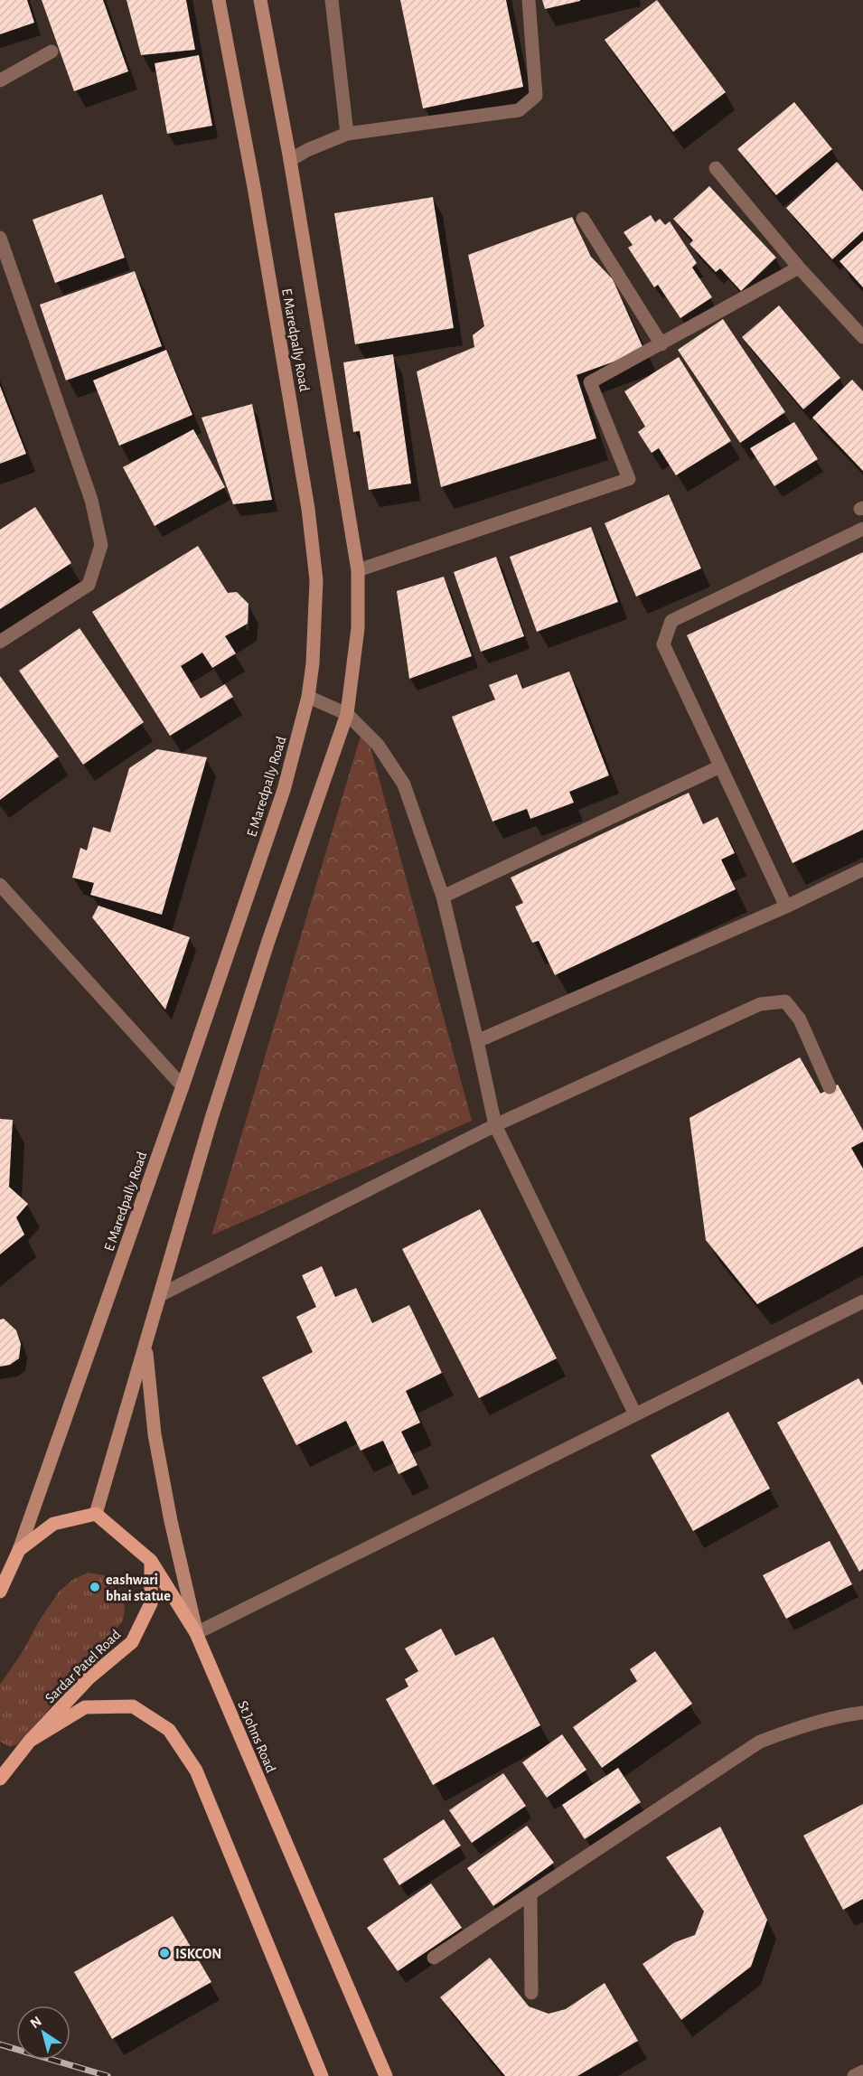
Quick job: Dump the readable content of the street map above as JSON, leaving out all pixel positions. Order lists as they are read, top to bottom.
{
  "streets": {
    "main road": ["E Maredpally Road", "Sardar Patel Road", "St Johns Road"]
  },
  "crossings": [
    ["E Maredpally Road", "St Johns Road"],
    ["Sardar Patel Road", "St Johns Road"]
  ],
  "places": ["eashwari bhai statue", "ISKCON"],
  "north": "top left"
}
